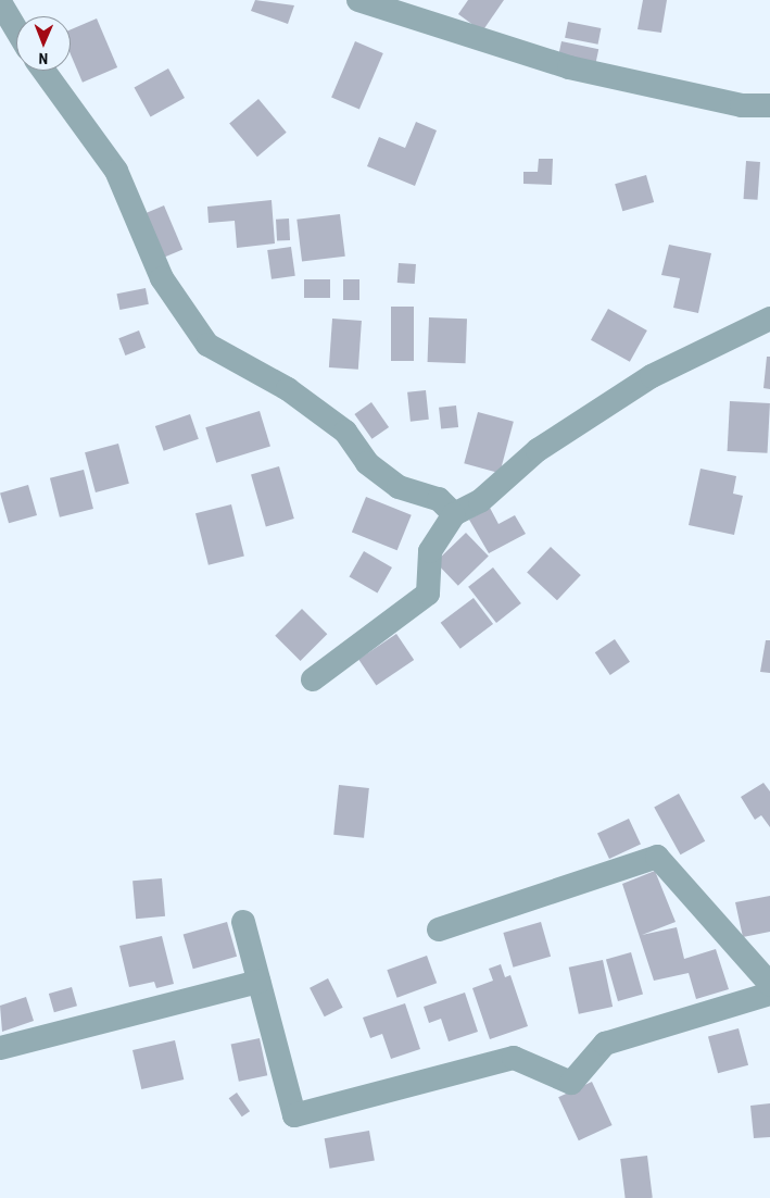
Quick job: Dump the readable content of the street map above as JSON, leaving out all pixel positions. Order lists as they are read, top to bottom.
{
  "north": "bottom"
}
